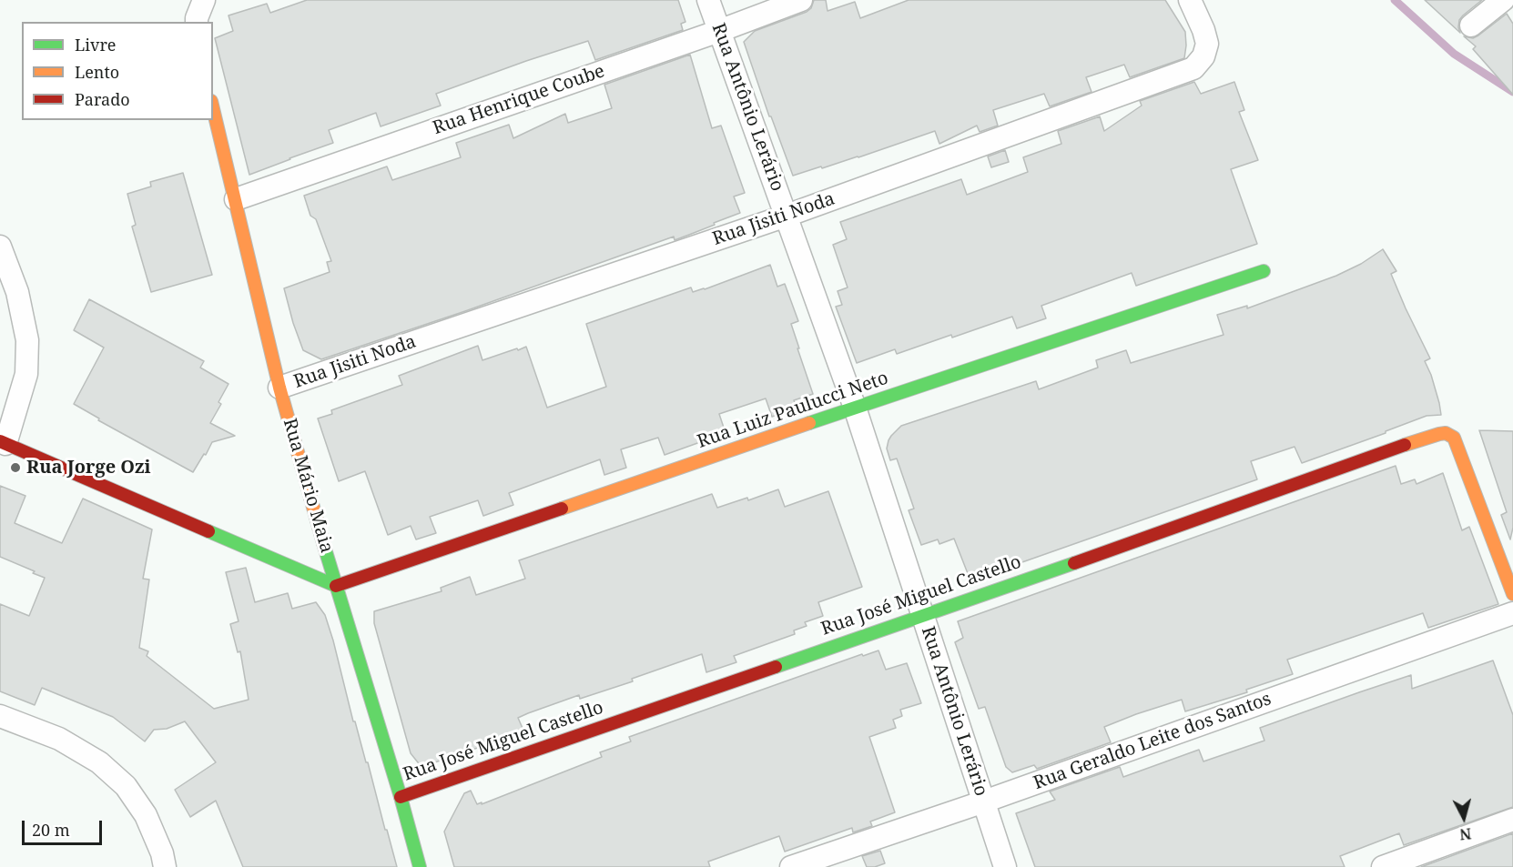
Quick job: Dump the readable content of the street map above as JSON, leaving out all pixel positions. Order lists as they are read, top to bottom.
{
  "streets": {
    "street": [
      "Rua Henrique Coube",
      "Rua Antônio Lerário",
      "Rua Jisiti Noda",
      "Rua Luiz Paulucci Neto",
      "Rua Mário Maia",
      "Rua José Miguel Castello",
      "Rua Geraldo Leite dos Santos"
    ]
  },
  "crossings": [
    ["Rua Henrique Coube", "Rua Antônio Lerário"],
    ["Rua Henrique Coube", "Rua Mário Maia"],
    ["Rua Antônio Lerário", "Rua Jisiti Noda"],
    ["Rua Antônio Lerário", "Rua Luiz Paulucci Neto"],
    ["Rua Antônio Lerário", "Rua José Miguel Castello"],
    ["Rua Antônio Lerário", "Rua Geraldo Leite dos Santos"],
    ["Rua Jisiti Noda", "Rua Mário Maia"],
    ["Rua Luiz Paulucci Neto", "Rua Mário Maia"],
    ["Rua Mário Maia", "Rua José Miguel Castello"]
  ],
  "places": ["Rua Jorge Ozi"],
  "legend": ["Livre", "Lento", "Parado"],
  "scale_bar": "20 m",
  "north": "bottom"
}
